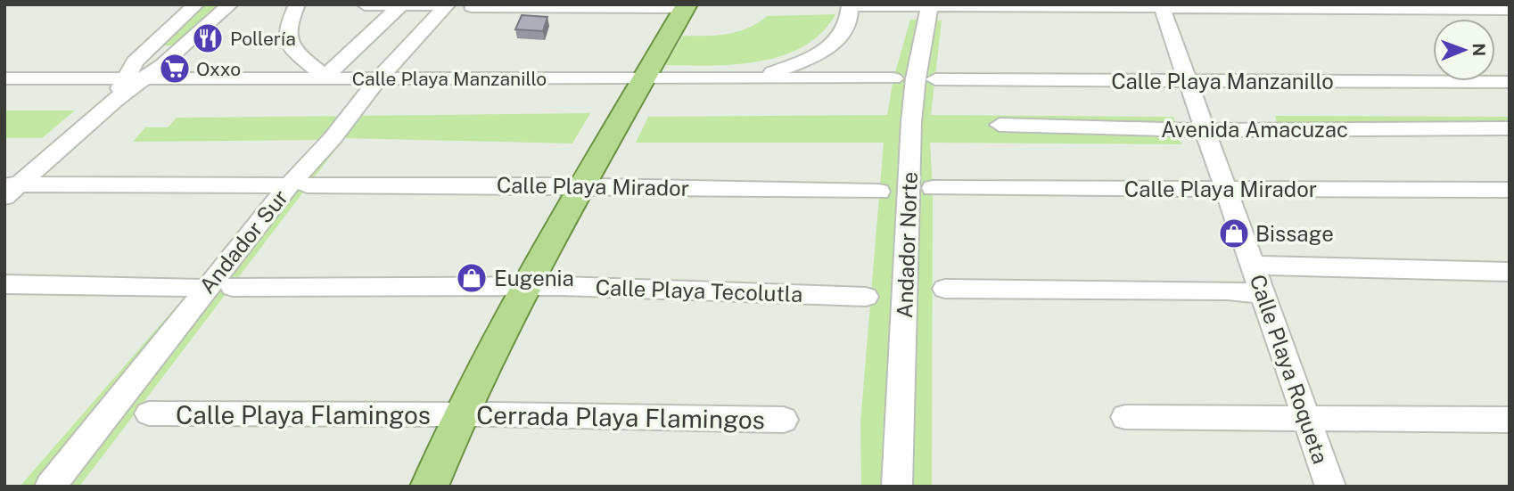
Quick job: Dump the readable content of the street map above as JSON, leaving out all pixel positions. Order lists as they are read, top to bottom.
{
  "streets": {
    "street": [
      "Calle Playa Manzanillo",
      "Avenida Amacuzac",
      "Calle Playa Mirador",
      "Andador Sur",
      "Andador Norte",
      "Calle Playa Tecolutla",
      "Calle Playa Roqueta",
      "Calle Playa Flamingos",
      "Cerrada Playa Flamingos"
    ]
  },
  "crossings": [
    ["Calle Playa Manzanillo", "Andador Sur"],
    ["Calle Playa Manzanillo", "Calle Playa Roqueta"],
    ["Avenida Amacuzac", "Calle Playa Roqueta"],
    ["Calle Playa Mirador", "Calle Playa Roqueta"],
    ["Calle Playa Flamingos", "Cerrada Playa Flamingos"]
  ],
  "places": {
    "restaurant": ["Pollería"],
    "supermarket": ["Oxxo"],
    "shop": ["Bissage", "Eugenia"]
  },
  "north": "right"
}
